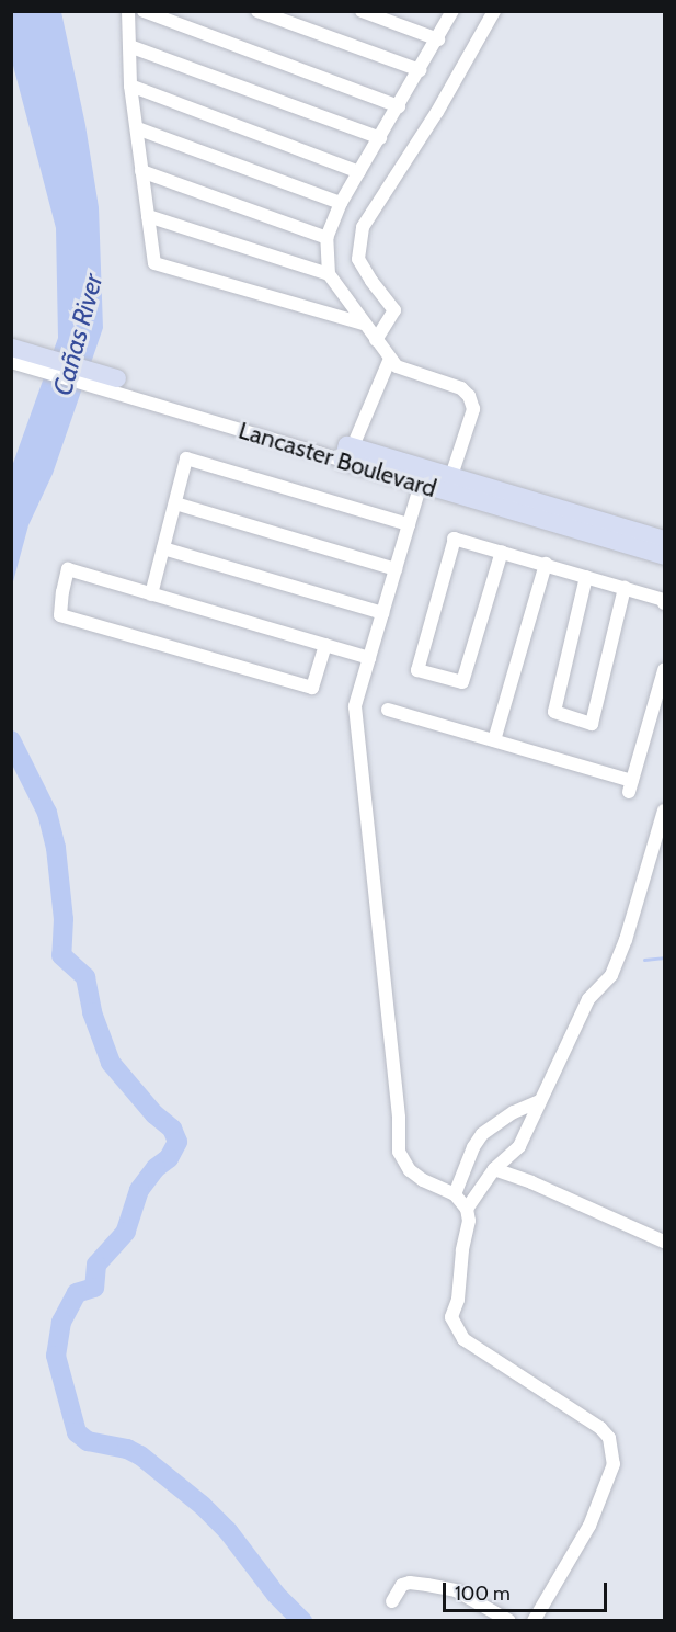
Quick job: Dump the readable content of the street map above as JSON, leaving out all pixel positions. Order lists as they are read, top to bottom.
{
  "streets": {
    "street": ["Lancaster Boulevard"]
  },
  "water": ["Cañas River"],
  "scale_bar": "100 m"
}
